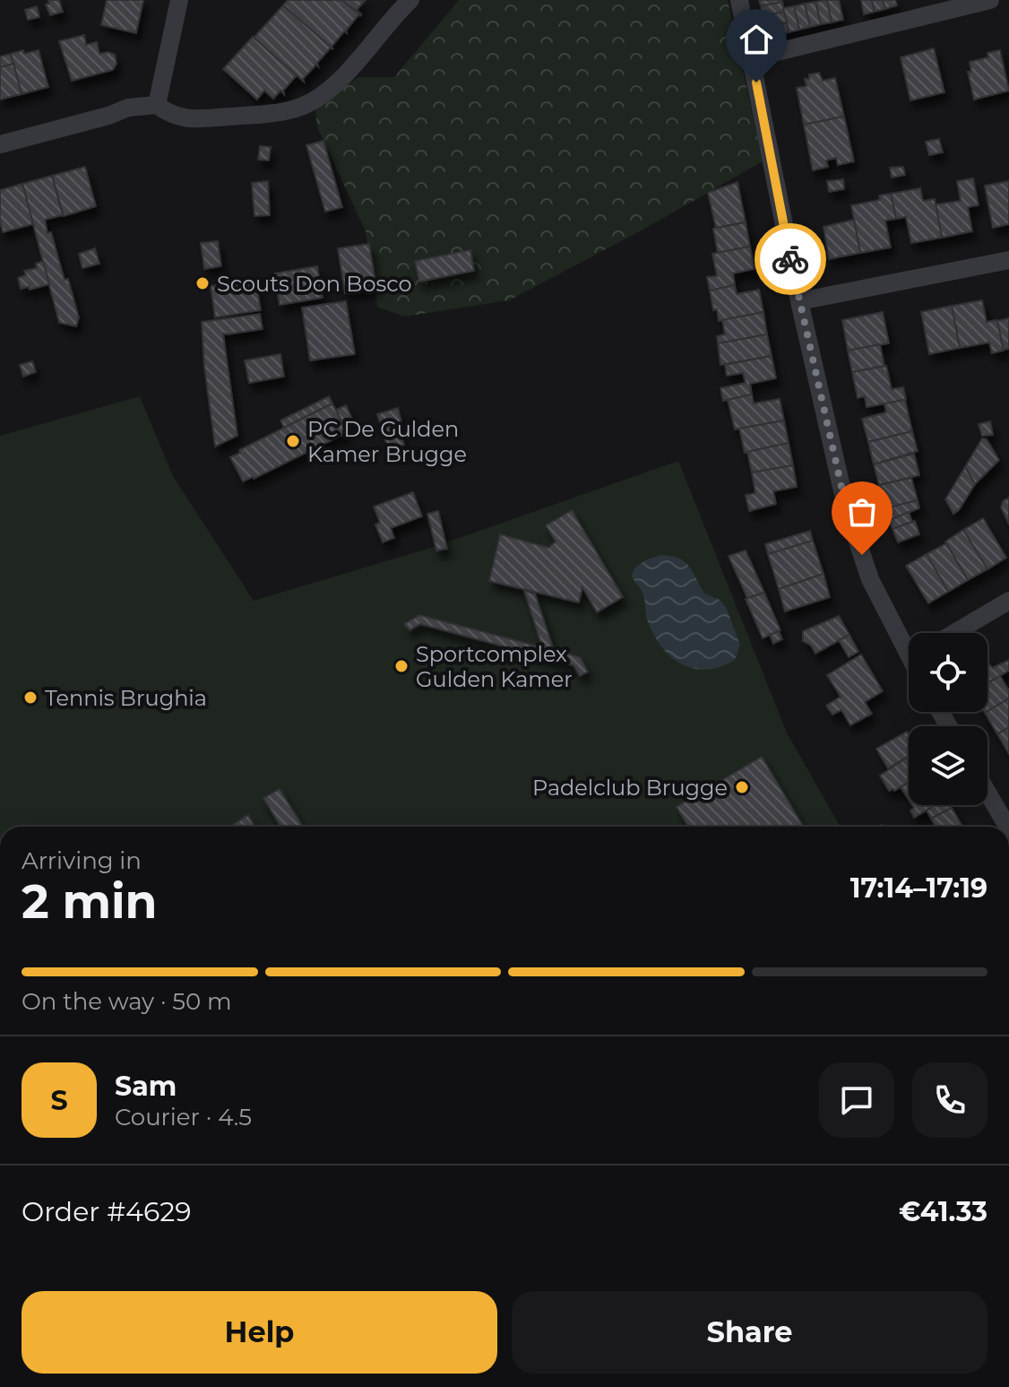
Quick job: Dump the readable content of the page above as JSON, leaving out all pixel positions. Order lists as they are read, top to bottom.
{
  "places": [
    "Scouts Don Bosco",
    "PC De Gulden Kamer Brugge",
    "Sportcomplex Gulden Kamer",
    "Tennis Brughia",
    "Padelclub Brugge"
  ],
  "page": {
    "heading": ["2 min", "Arriving in", "17:14–17:19"],
    "panel": [
      "Sam",
      "Courier · 4.5",
      "Order #4629",
      "€41.33"
    ],
    "bar": "On the way · 50 m",
    "round": "S",
    "buttons": ["Help", "Share"]
  }
}
